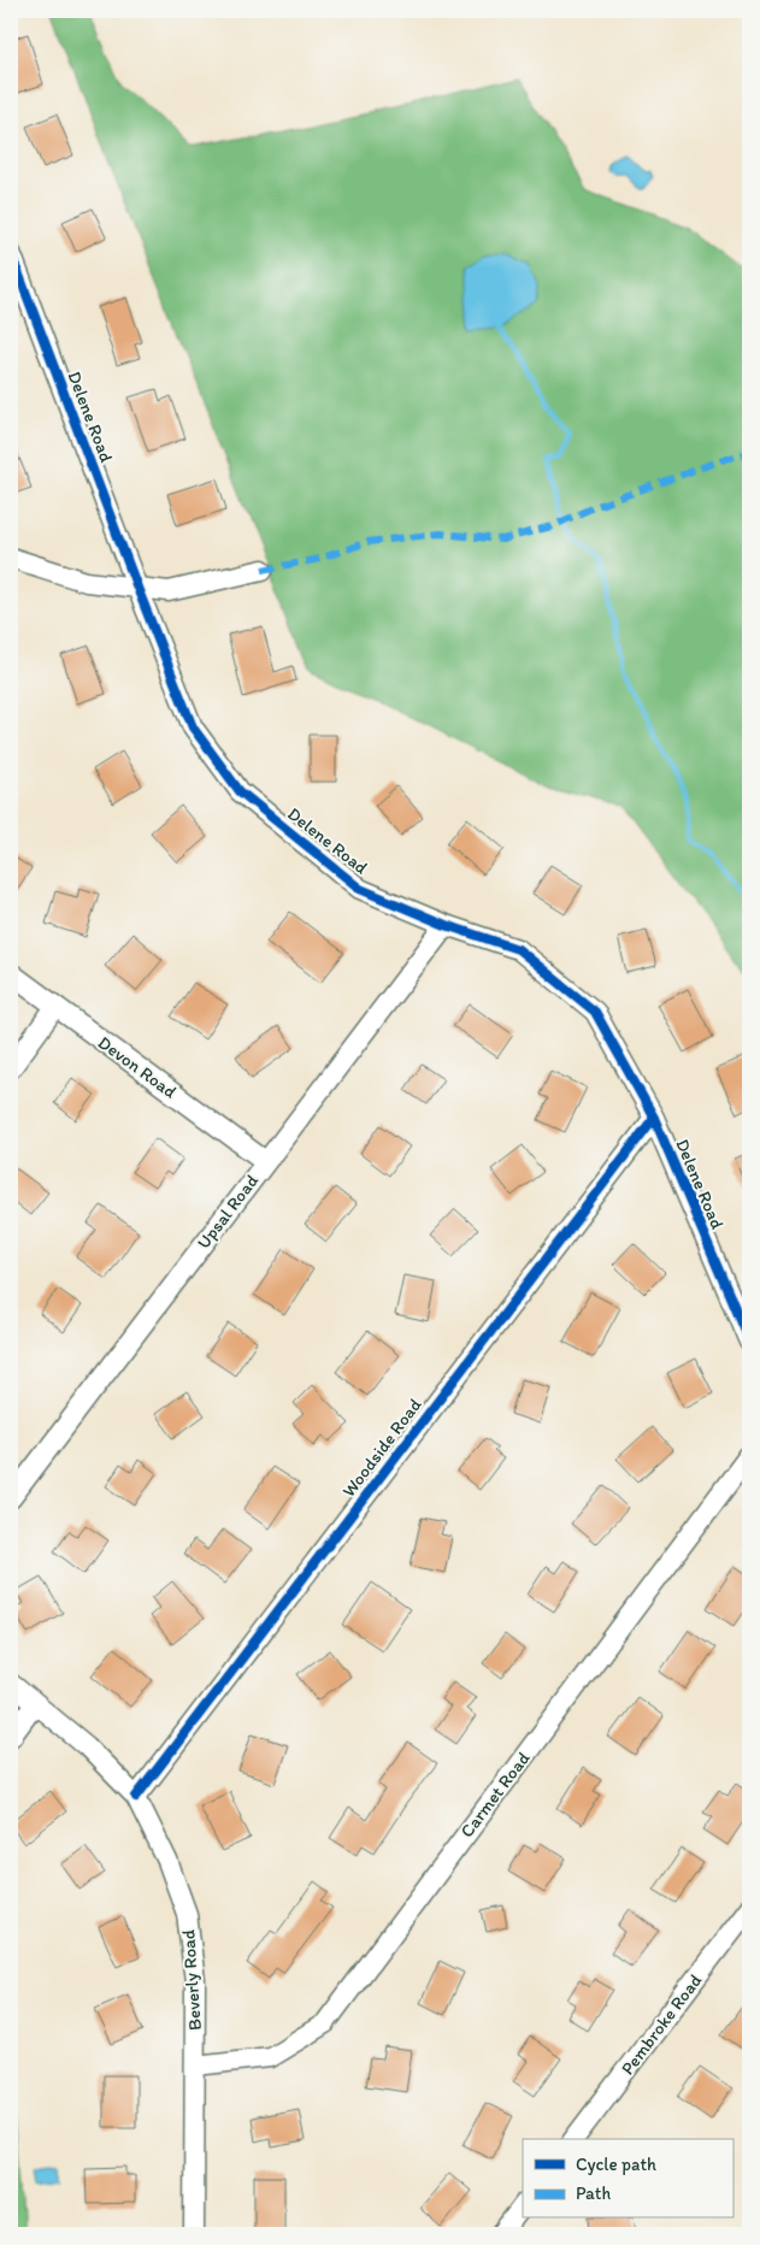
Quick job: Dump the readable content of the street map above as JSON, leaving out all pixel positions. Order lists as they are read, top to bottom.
{
  "streets": {
    "street": [
      "Delene Road",
      "Devon Road",
      "Upsal Road",
      "Woodside Road",
      "Carmet Road",
      "Beverly Road",
      "Pembroke Road"
    ]
  },
  "crossings": [
    ["Delene Road", "Upsal Road"],
    ["Delene Road", "Woodside Road"],
    ["Devon Road", "Upsal Road"],
    ["Woodside Road", "Beverly Road"],
    ["Carmet Road", "Beverly Road"]
  ],
  "legend": ["Cycle path", "Path"]
}
